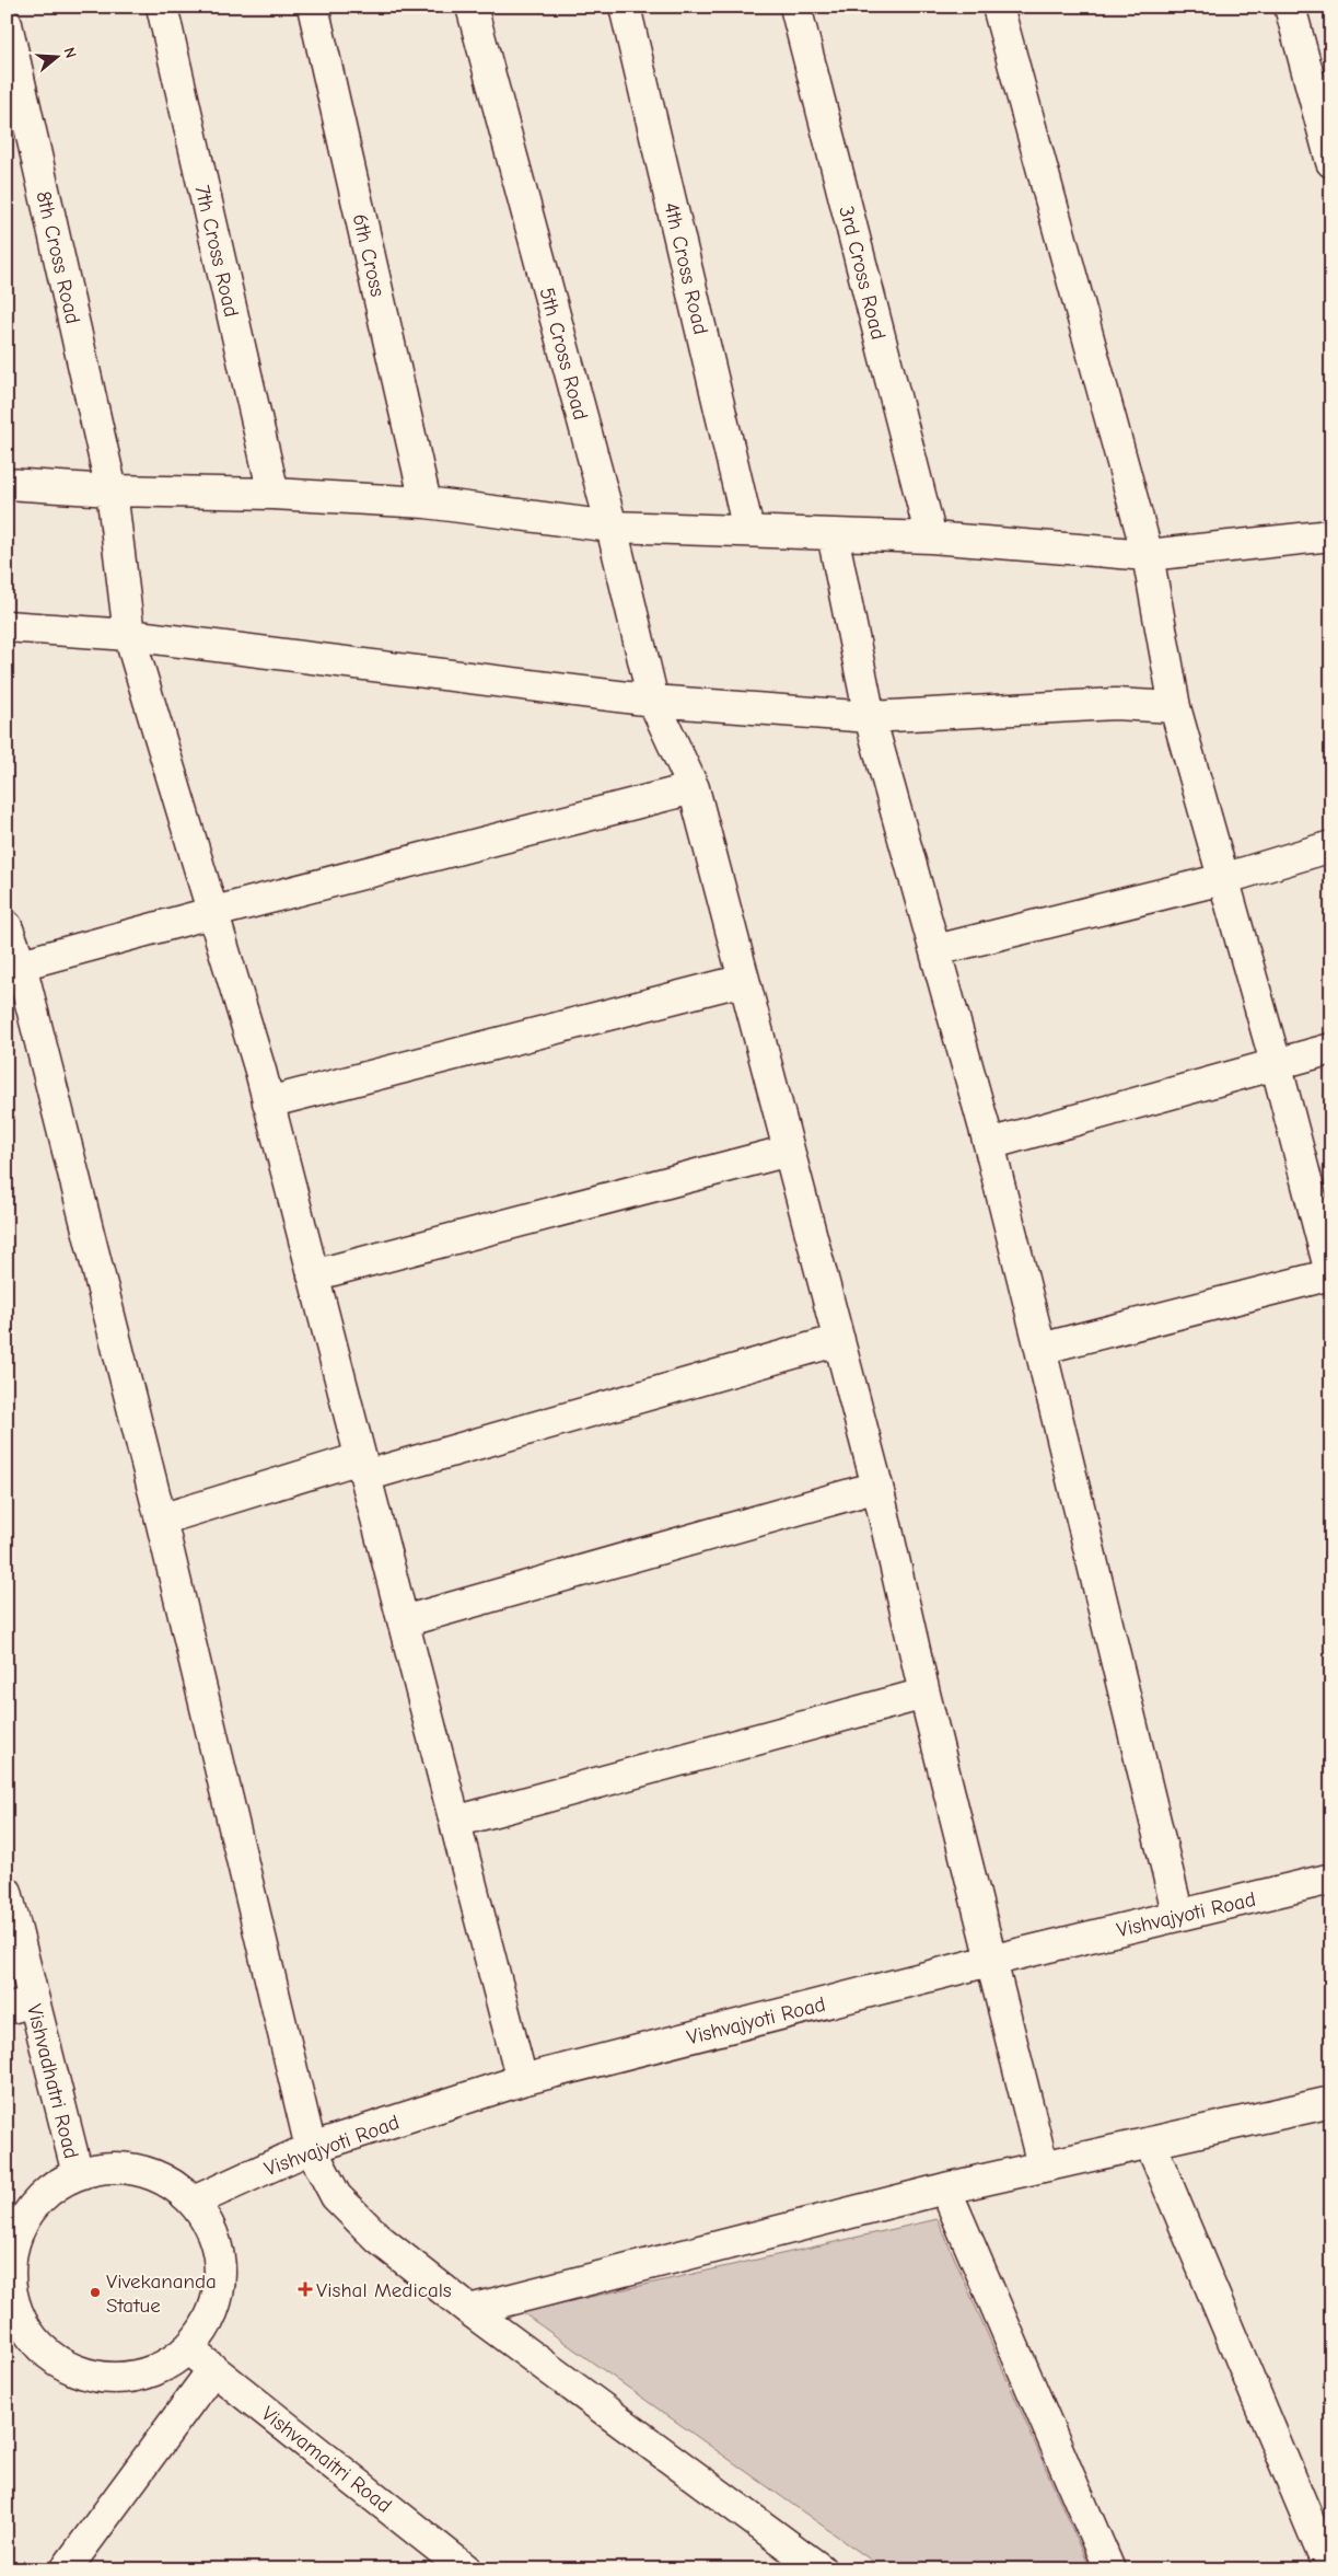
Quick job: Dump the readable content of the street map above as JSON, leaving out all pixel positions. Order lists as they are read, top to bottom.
{
  "streets": {
    "street": [
      "7th Cross Road",
      "6th Cross",
      "8th Cross Road",
      "4th Cross Road",
      "3rd Cross Road",
      "5th Cross Road",
      "Vishvajyoti Road",
      "Vishvadhatri Road",
      "Vishvamaitri Road"
    ]
  },
  "crossings": [
    ["8th Cross Road", "Vishvajyoti Road"],
    ["5th Cross Road", "Vishvajyoti Road"]
  ],
  "places": {
    "health": ["Vishal Medicals"],
    "other": ["Vivekananda Statue"]
  },
  "north": "right"
}
